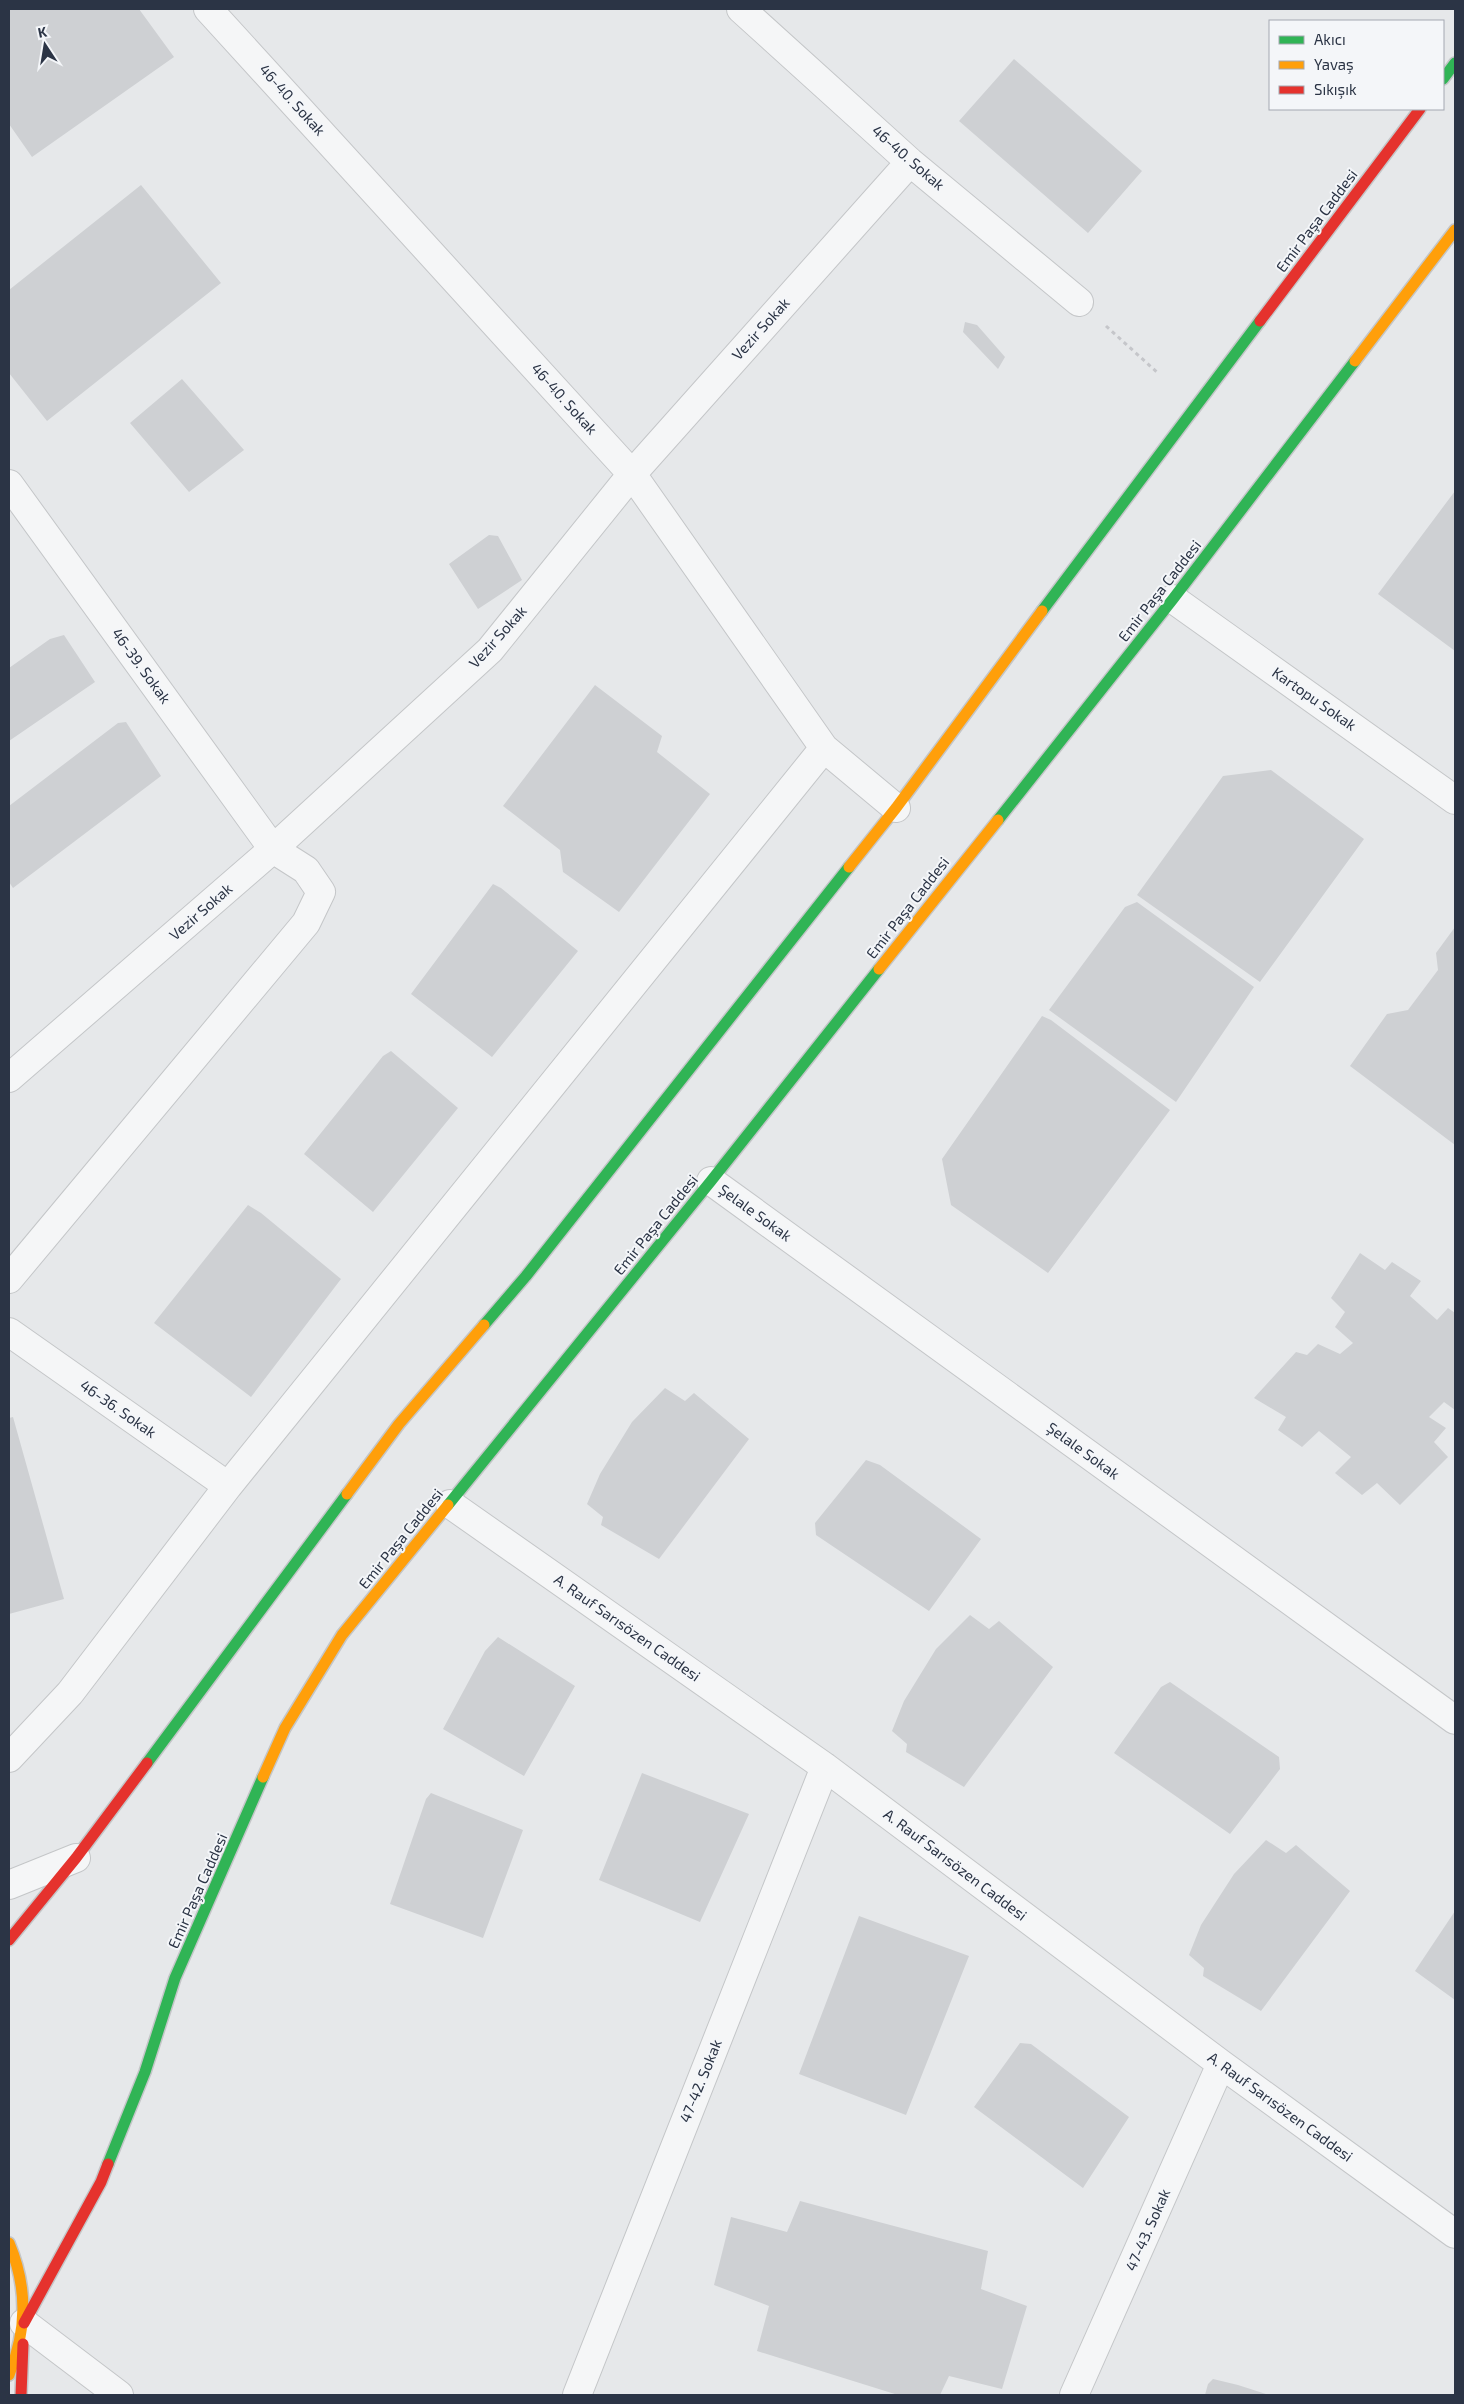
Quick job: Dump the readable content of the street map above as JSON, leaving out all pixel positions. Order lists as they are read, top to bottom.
{
  "streets": {
    "main road": ["Emir Paşa Caddesi"],
    "street": [
      "46-40. Sokak",
      "Vezir Sokak",
      "46-39. Sokak",
      "Kartopu Sokak",
      "Şelale Sokak",
      "46-36. Sokak",
      "A. Rauf Sarısözen Caddesi",
      "47-42. Sokak",
      "47-43. Sokak"
    ]
  },
  "crossings": [
    ["46-40. Sokak", "Emir Paşa Caddesi"],
    ["46-40. Sokak", "Vezir Sokak"],
    ["Emir Paşa Caddesi", "Kartopu Sokak"],
    ["Emir Paşa Caddesi", "Şelale Sokak"],
    ["Emir Paşa Caddesi", "A. Rauf Sarısözen Caddesi"],
    ["Vezir Sokak", "46-39. Sokak"],
    ["A. Rauf Sarısözen Caddesi", "47-42. Sokak"],
    ["A. Rauf Sarısözen Caddesi", "47-43. Sokak"]
  ],
  "legend": ["Akıcı", "Yavaş", "Sıkışık"],
  "north": "top"
}
